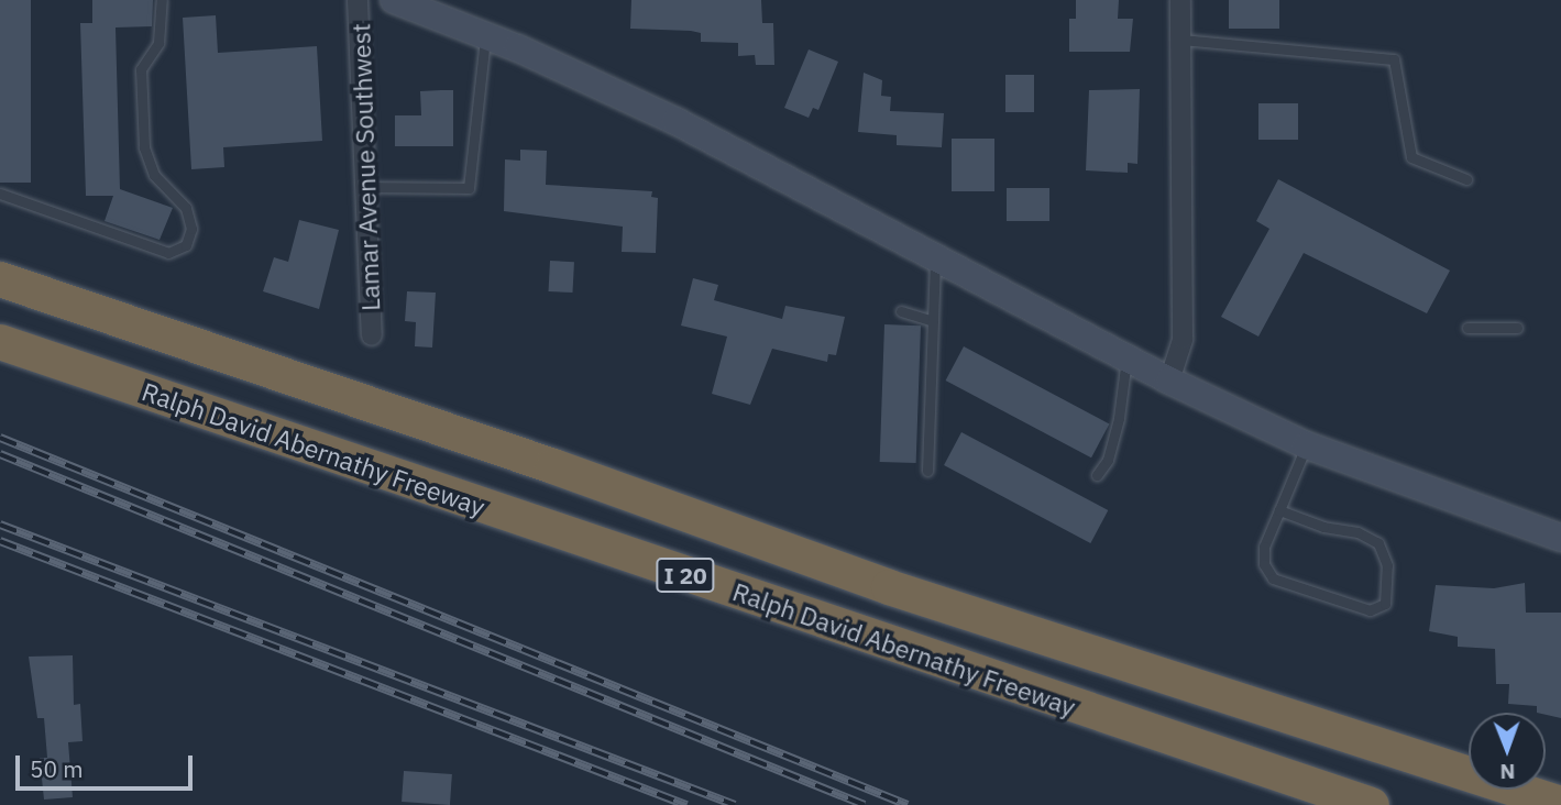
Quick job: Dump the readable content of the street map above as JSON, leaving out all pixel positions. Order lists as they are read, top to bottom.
{
  "streets": {
    "highway": ["Ralph David Abernathy Freeway", "I 20"],
    "street": ["Lamar Avenue Southwest"]
  },
  "scale_bar": "50 m",
  "north": "bottom"
}
